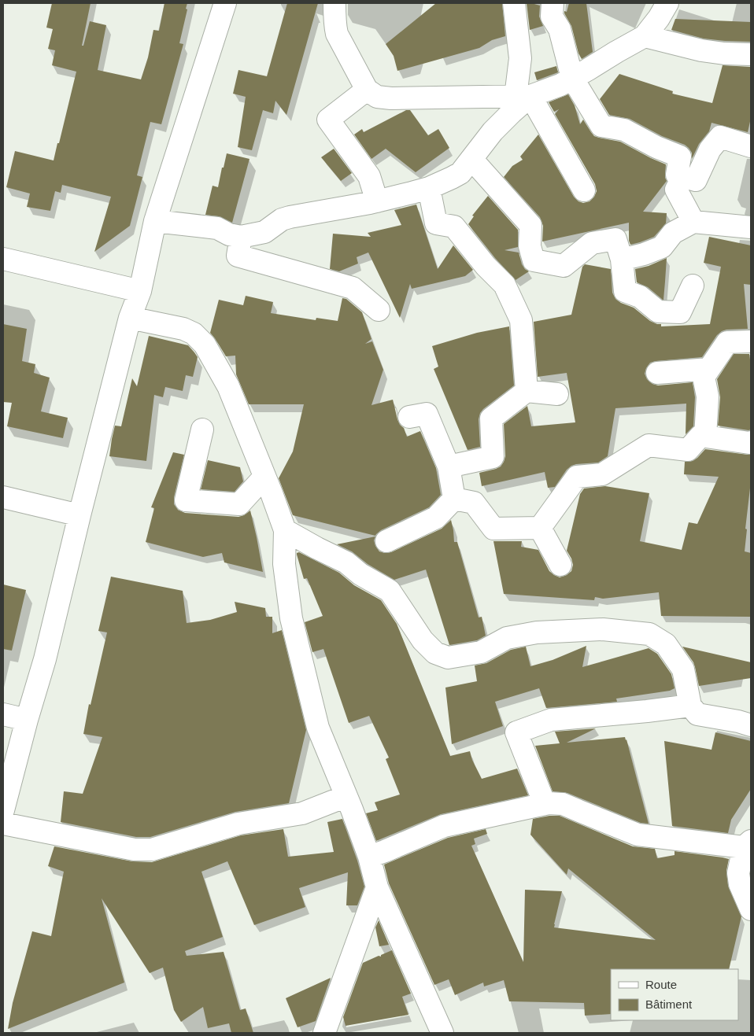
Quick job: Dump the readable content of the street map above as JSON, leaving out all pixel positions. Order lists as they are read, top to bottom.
{
  "legend": ["Route", "Bâtiment"]
}
